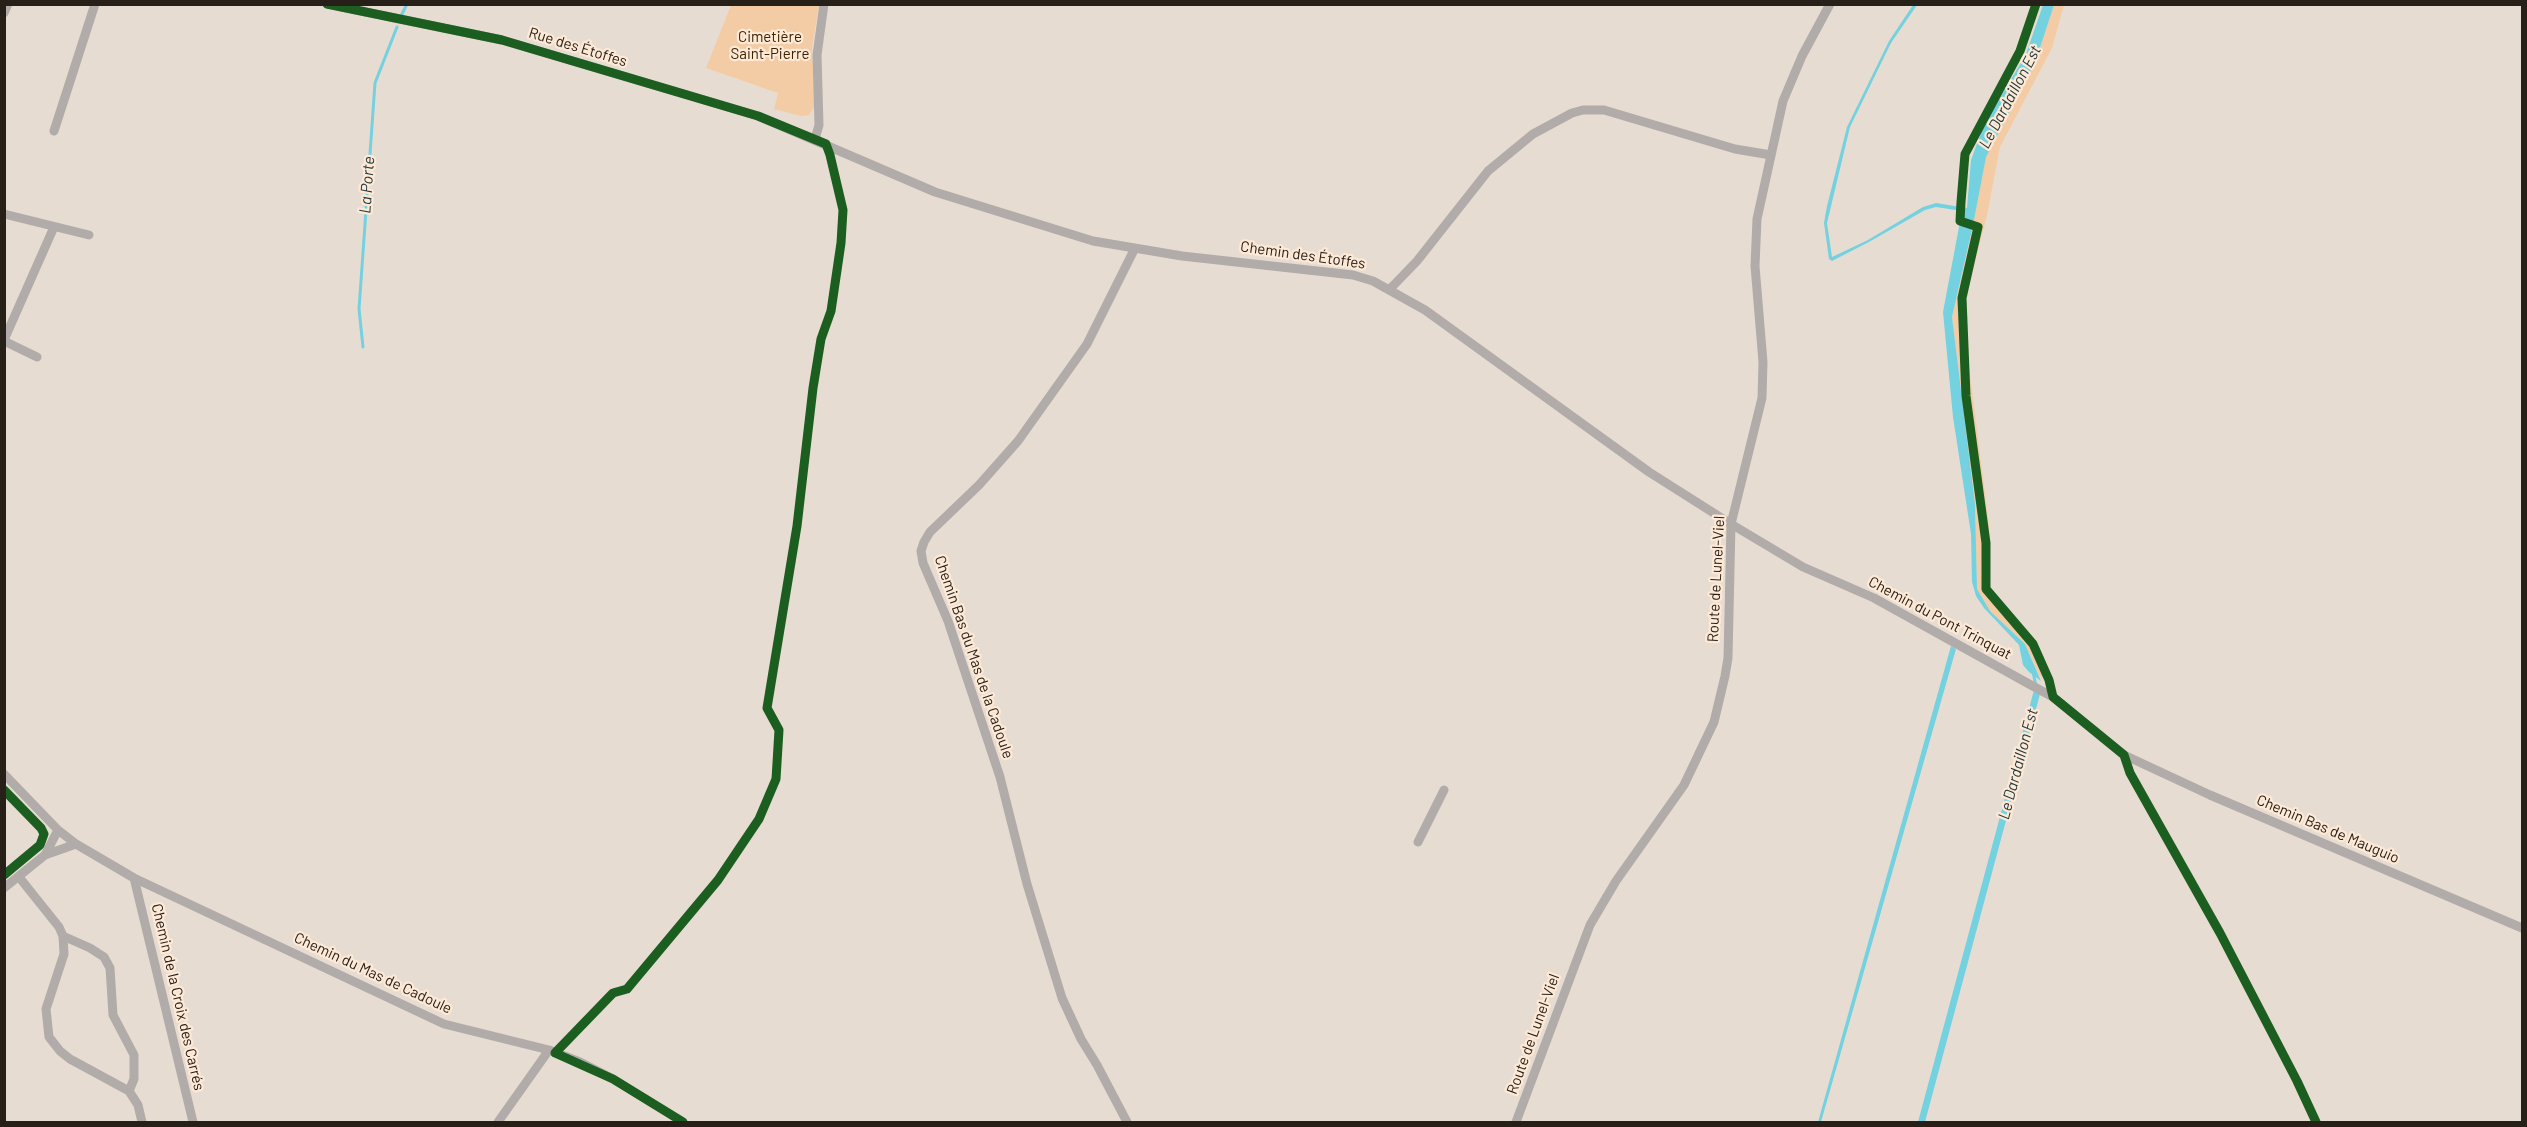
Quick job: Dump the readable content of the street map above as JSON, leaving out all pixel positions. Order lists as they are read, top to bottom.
{
  "streets": {
    "street": [
      "Rue des Étoffes",
      "Chemin des Étoffes",
      "Route de Lunel-Viel",
      "Chemin du Pont Trinquat",
      "Chemin Bas du Mas de la Cadoule",
      "Chemin Bas de Mauguio",
      "Chemin du Mas de Cadoule",
      "Chemin de la Croix des Carrés"
    ]
  },
  "crossings": [
    ["Rue des Étoffes", "Chemin des Étoffes"],
    ["Chemin des Étoffes", "Route de Lunel-Viel"],
    ["Chemin des Étoffes", "Chemin du Pont Trinquat"],
    ["Chemin des Étoffes", "Chemin Bas du Mas de la Cadoule"],
    ["Route de Lunel-Viel", "Chemin du Pont Trinquat"],
    ["Chemin du Pont Trinquat", "Chemin Bas de Mauguio"],
    ["Chemin du Mas de Cadoule", "Chemin de la Croix des Carrés"]
  ],
  "water": ["Le Dardaillon Est", "La Porte"],
  "parks": ["Cimetière Saint-Pierre"]
}
